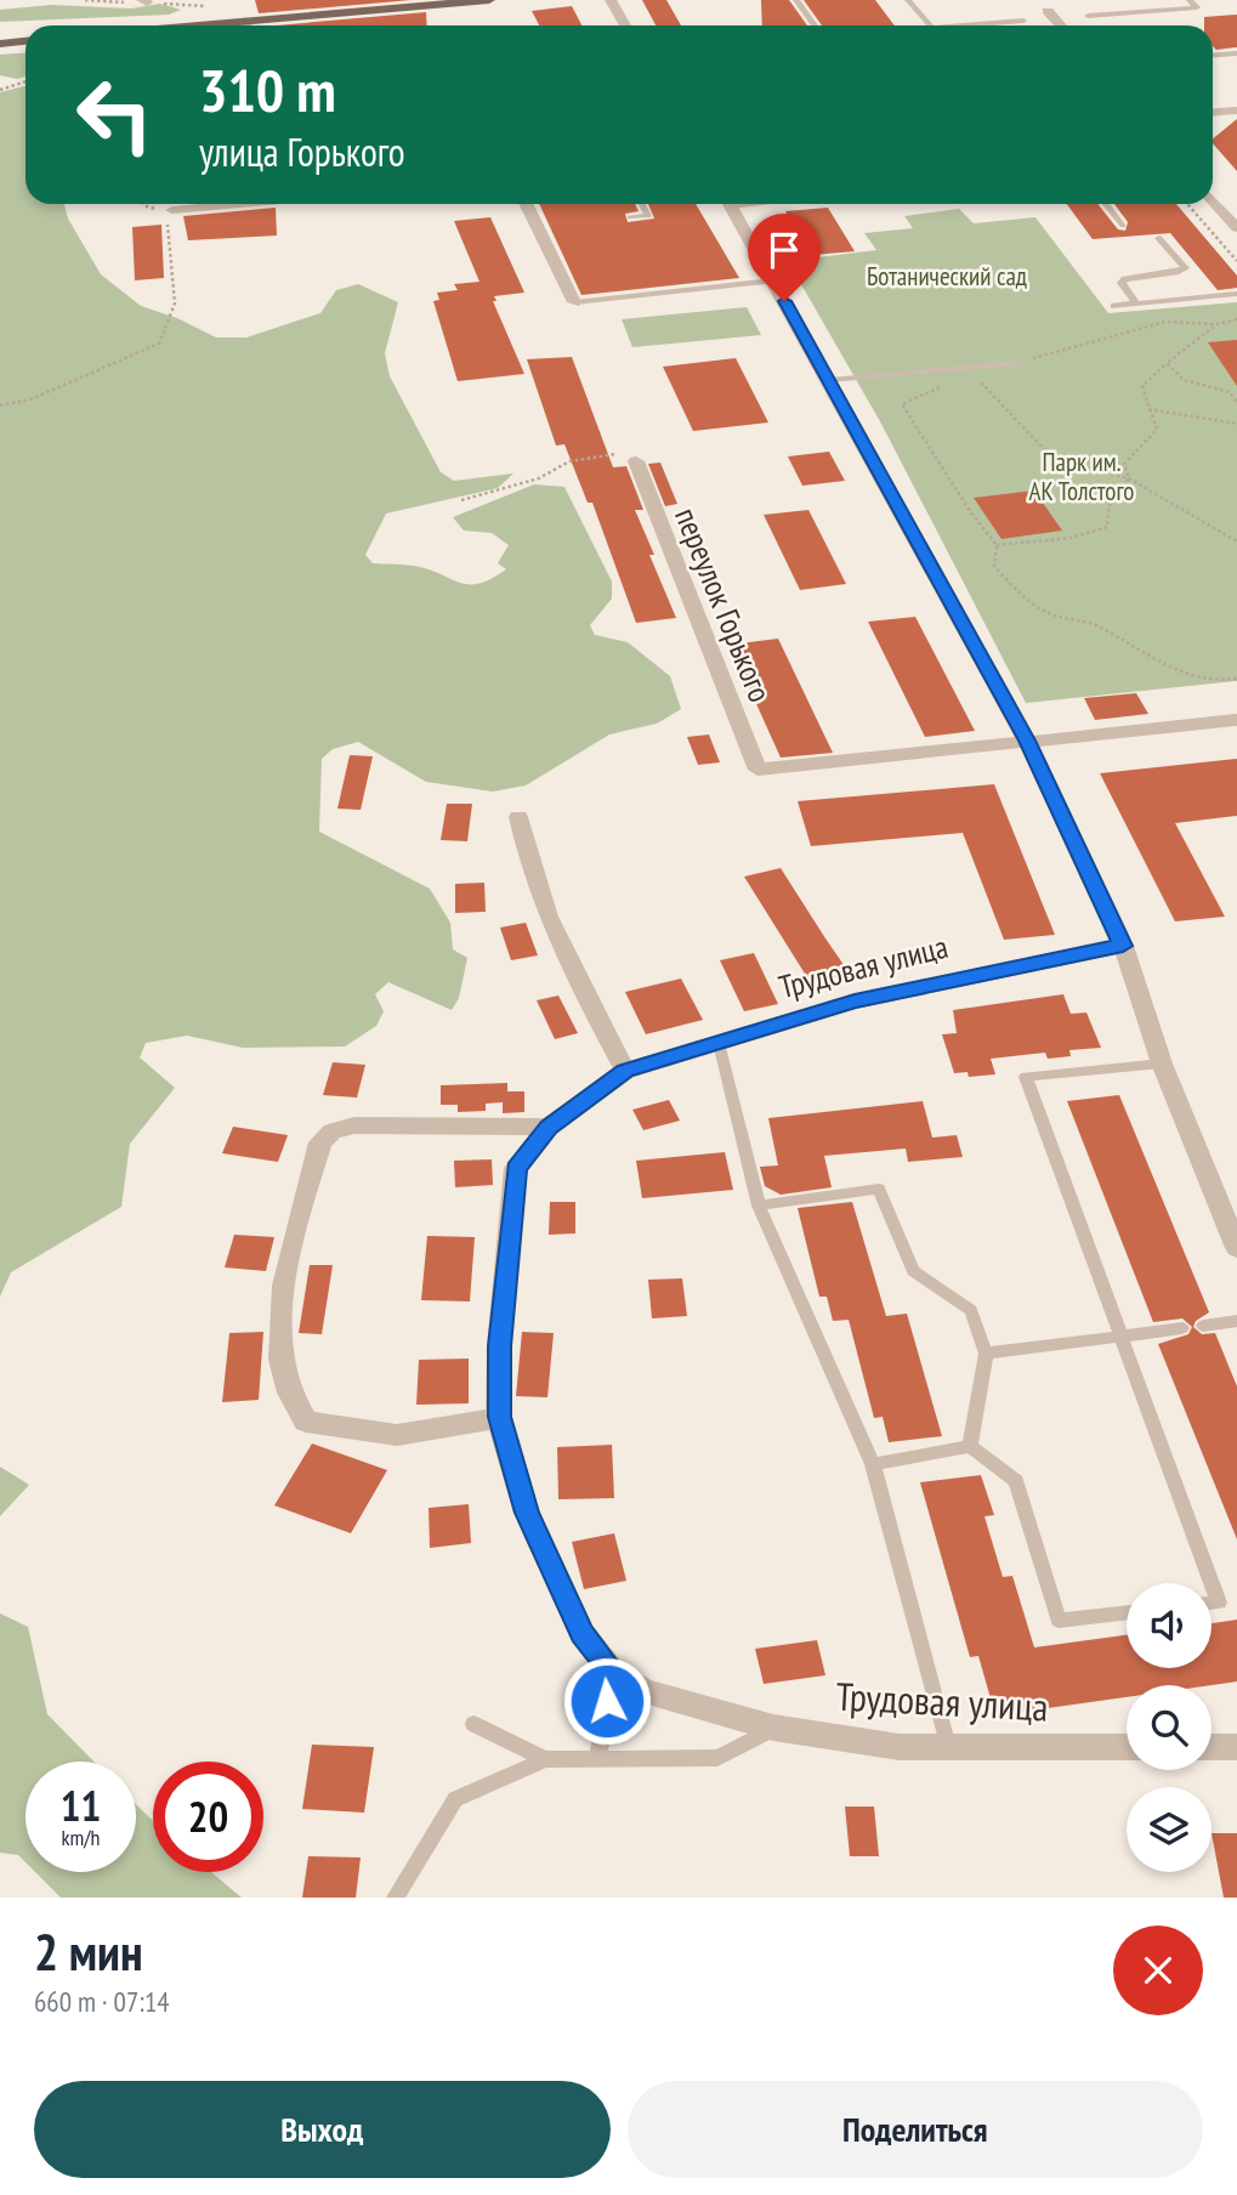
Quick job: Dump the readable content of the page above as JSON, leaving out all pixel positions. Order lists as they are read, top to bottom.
{
  "streets": {
    "street": ["переулок Горького", "Трудовая улица"]
  },
  "parks": ["Ботанический сад", "Парк им. АК Толстого"],
  "page": {
    "turn": ["310 m", "улица Горького"],
    "speed": "11 km/h",
    "limit": "20",
    "heading": ["2 мин", "660 m · 07:14"],
    "buttons": ["Выход", "Поделиться"]
  }
}
